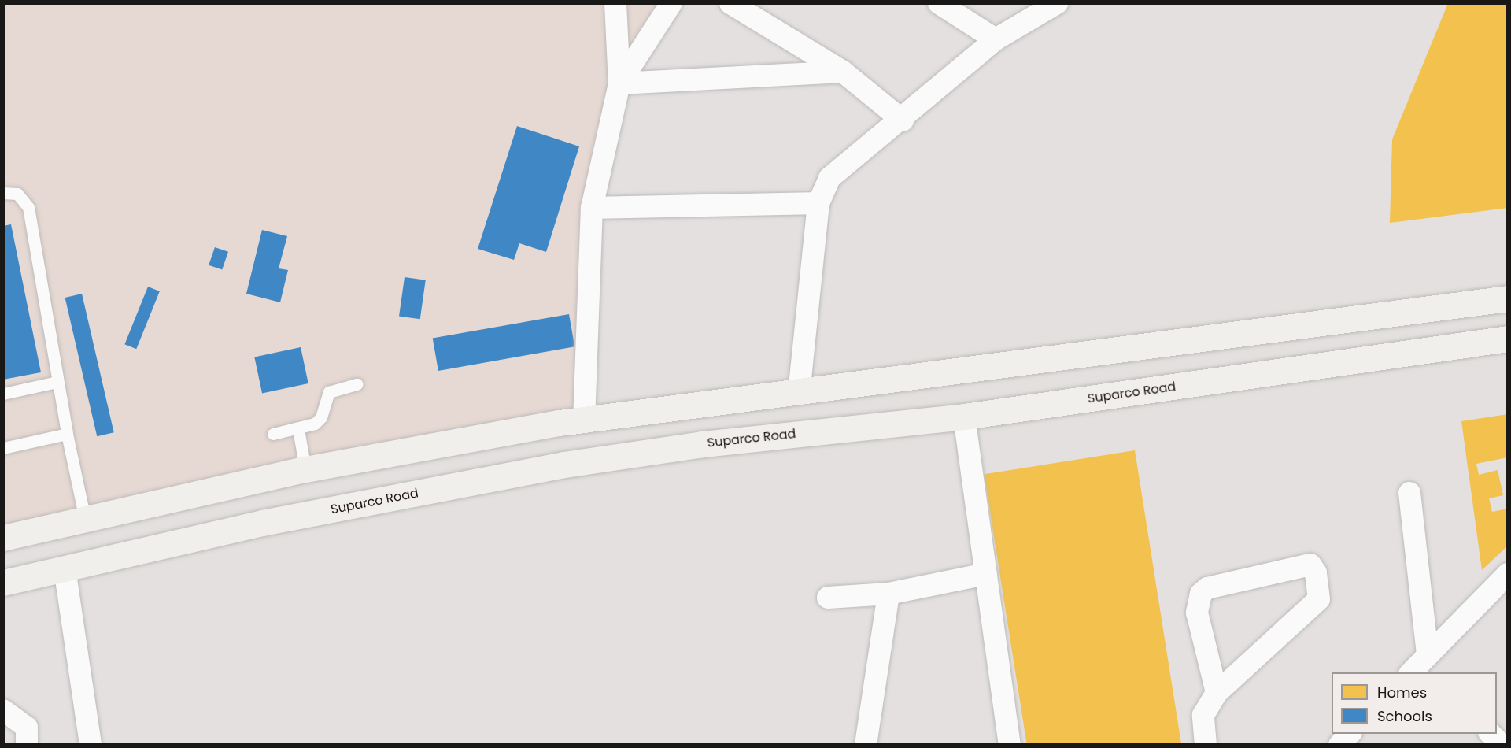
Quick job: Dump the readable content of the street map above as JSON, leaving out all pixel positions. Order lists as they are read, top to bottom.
{
  "streets": {
    "main road": ["Suparco Road"]
  },
  "legend": ["Homes", "Schools"]
}
